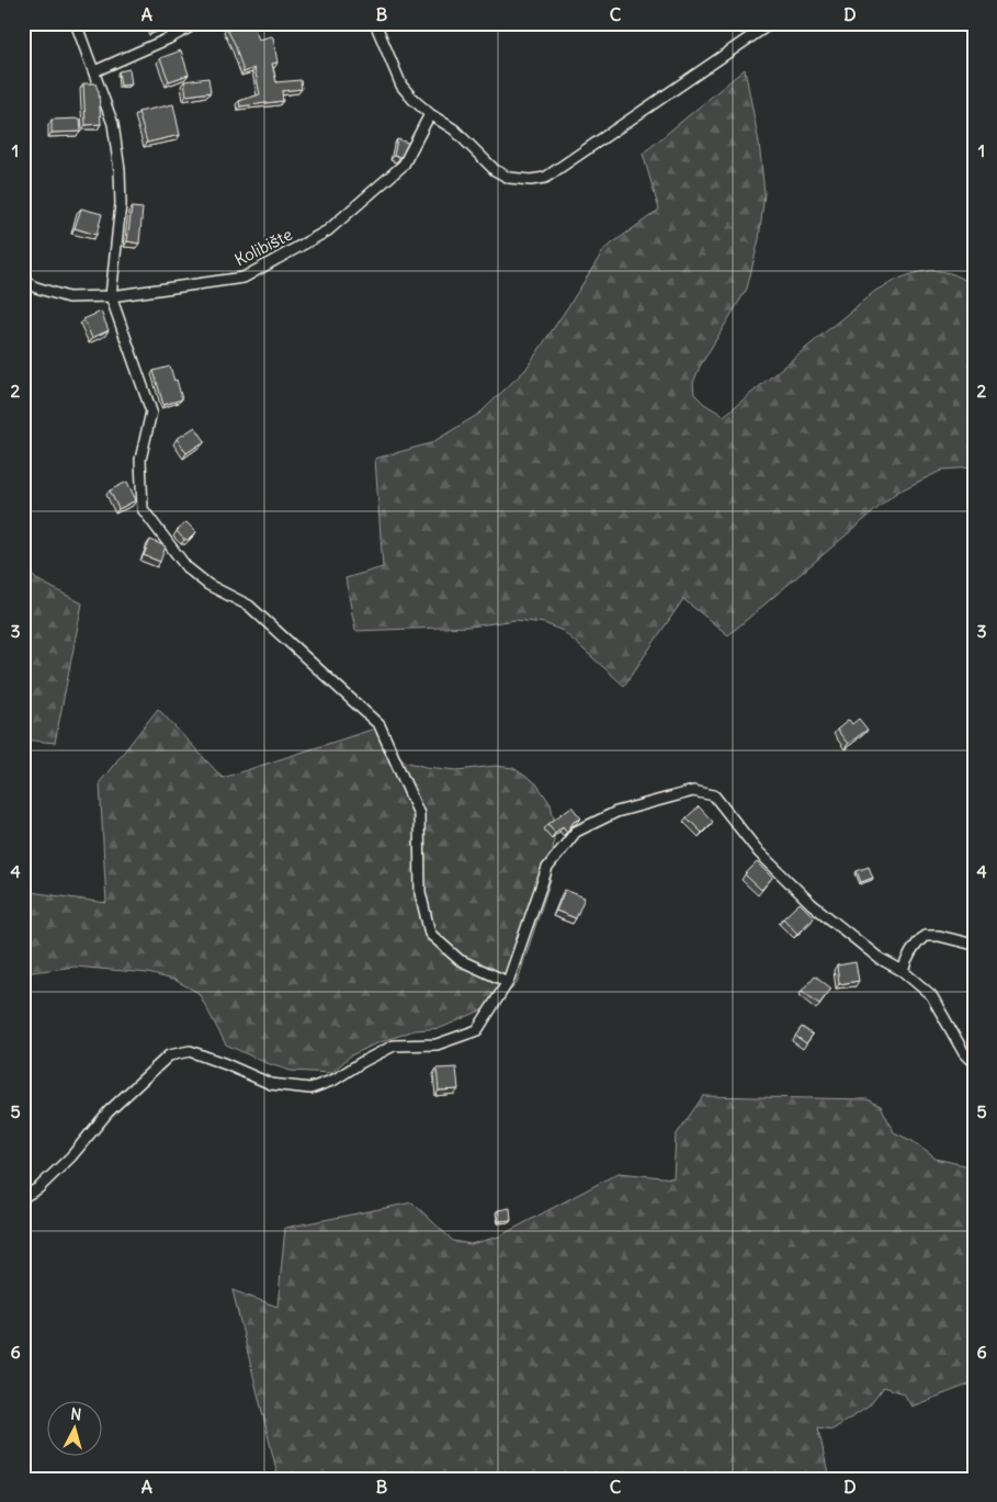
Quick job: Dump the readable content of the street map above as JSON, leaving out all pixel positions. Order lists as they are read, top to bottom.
{
  "streets": {
    "street": ["Kolibište"]
  },
  "north": "top",
  "grid": {
    "columns": [
      "A",
      "B",
      "C",
      "D"
    ],
    "rows": [
      "1",
      "2",
      "3",
      "4",
      "5",
      "6"
    ]
  }
}
